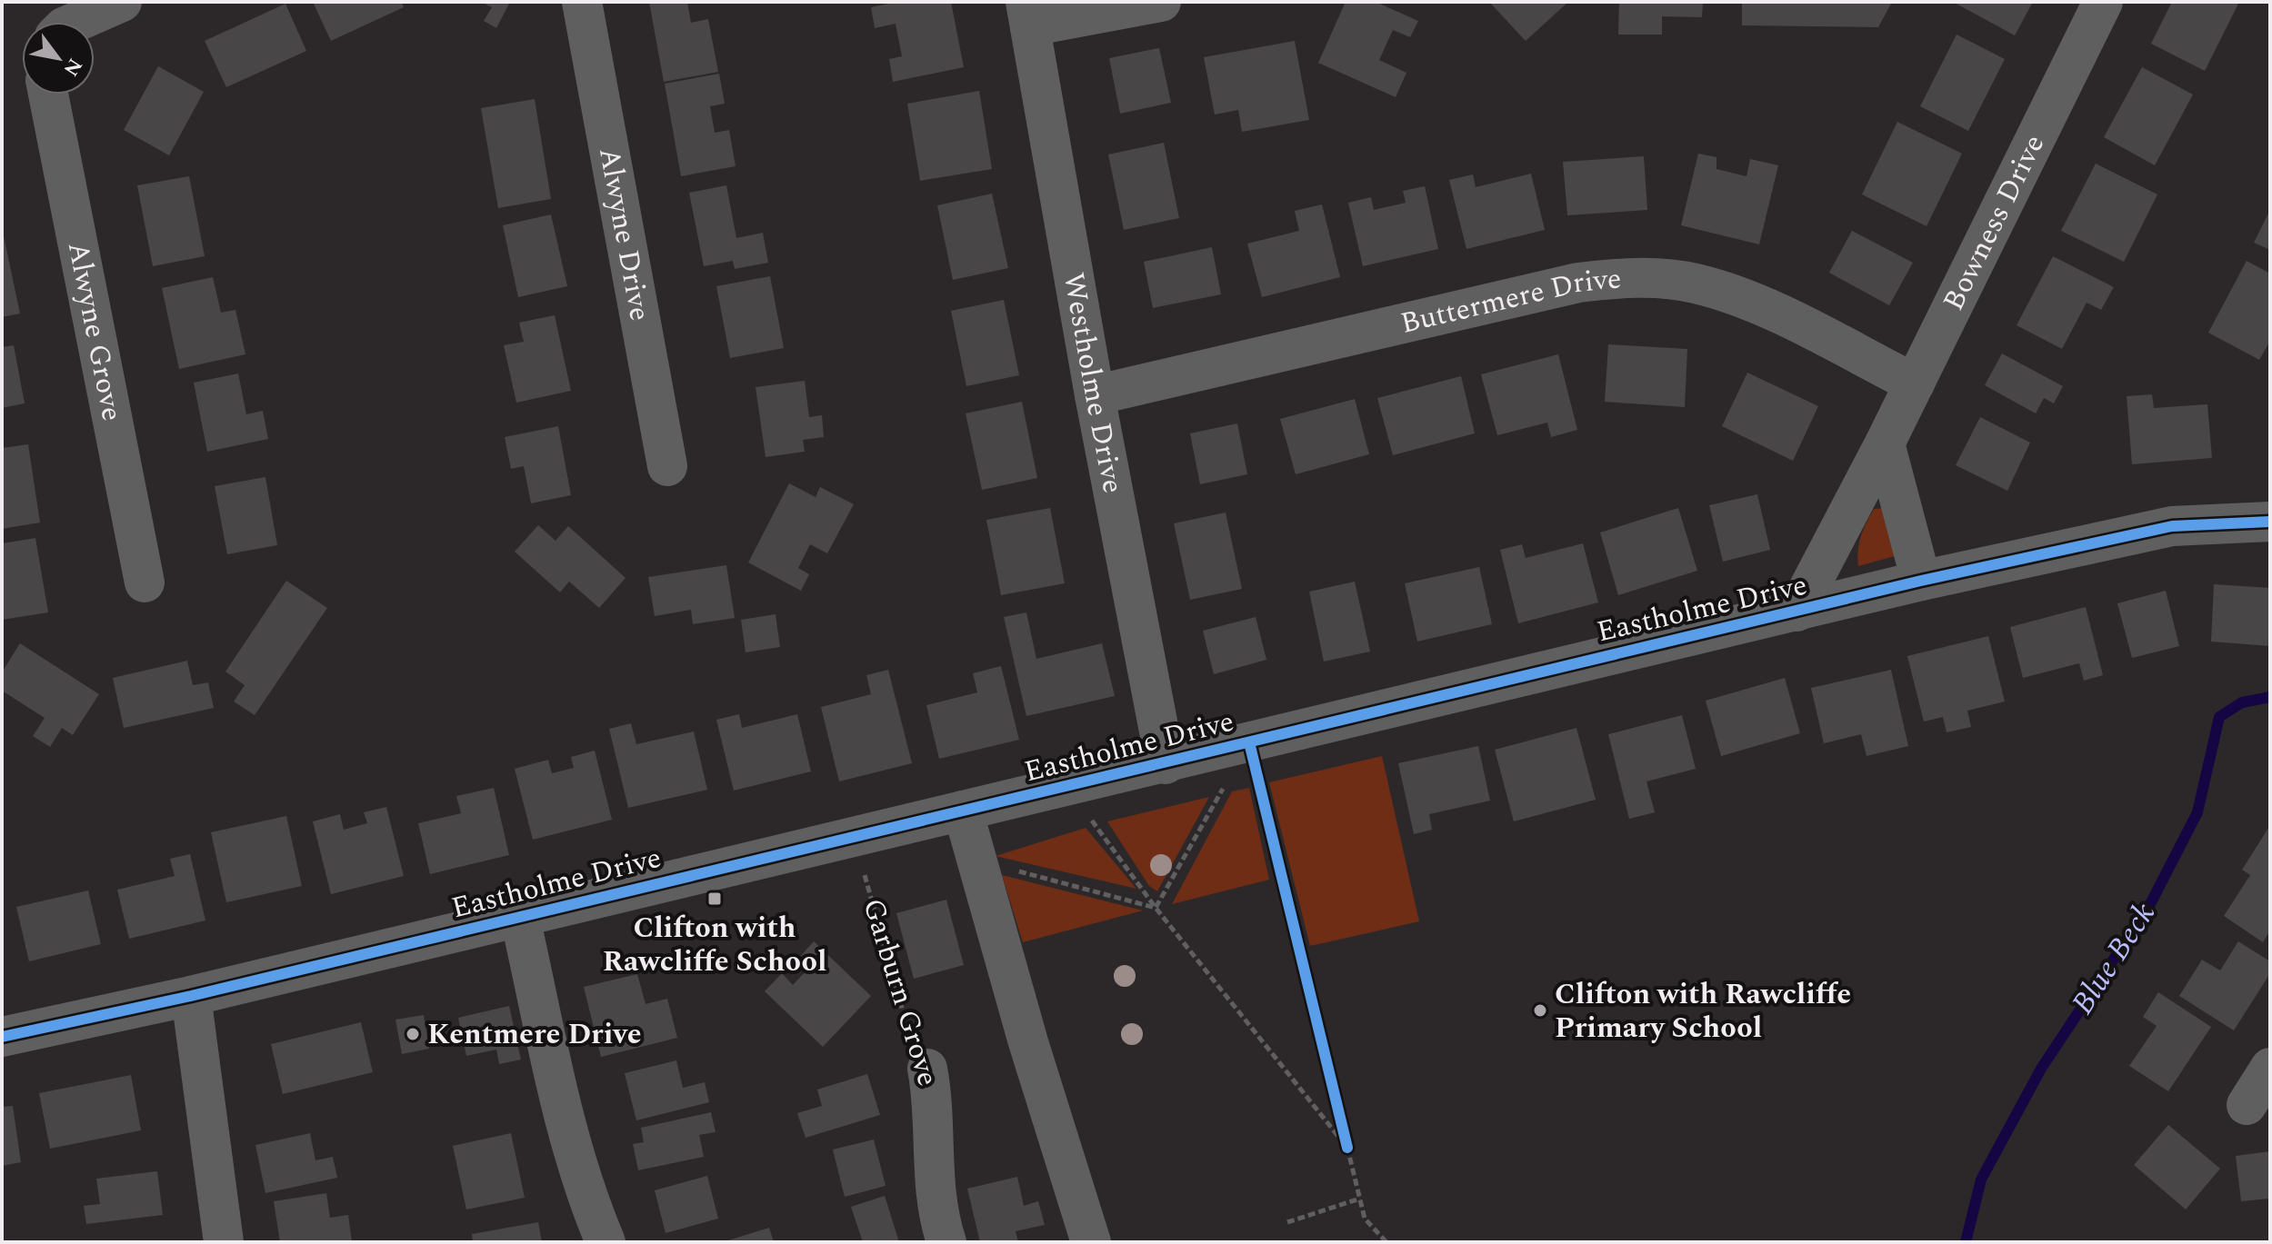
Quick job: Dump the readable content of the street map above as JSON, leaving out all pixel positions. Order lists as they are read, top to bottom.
{
  "streets": {
    "street": [
      "Bowness Drive",
      "Alwyne Drive",
      "Buttermere Drive",
      "Alwyne Grove",
      "Westholme Drive",
      "Eastholme Drive",
      "Garburn Grove"
    ]
  },
  "crossings": [
    ["Bowness Drive", "Buttermere Drive"],
    ["Bowness Drive", "Eastholme Drive"],
    ["Buttermere Drive", "Westholme Drive"],
    ["Westholme Drive", "Eastholme Drive"],
    ["Eastholme Drive", "Garburn Grove"]
  ],
  "water": ["Blue Beck"],
  "places": {
    "transit": ["Clifton with Rawcliffe School"],
    "other": ["Clifton with Rawcliffe Primary School", "Kentmere Drive"]
  },
  "north": "bottom right"
}
